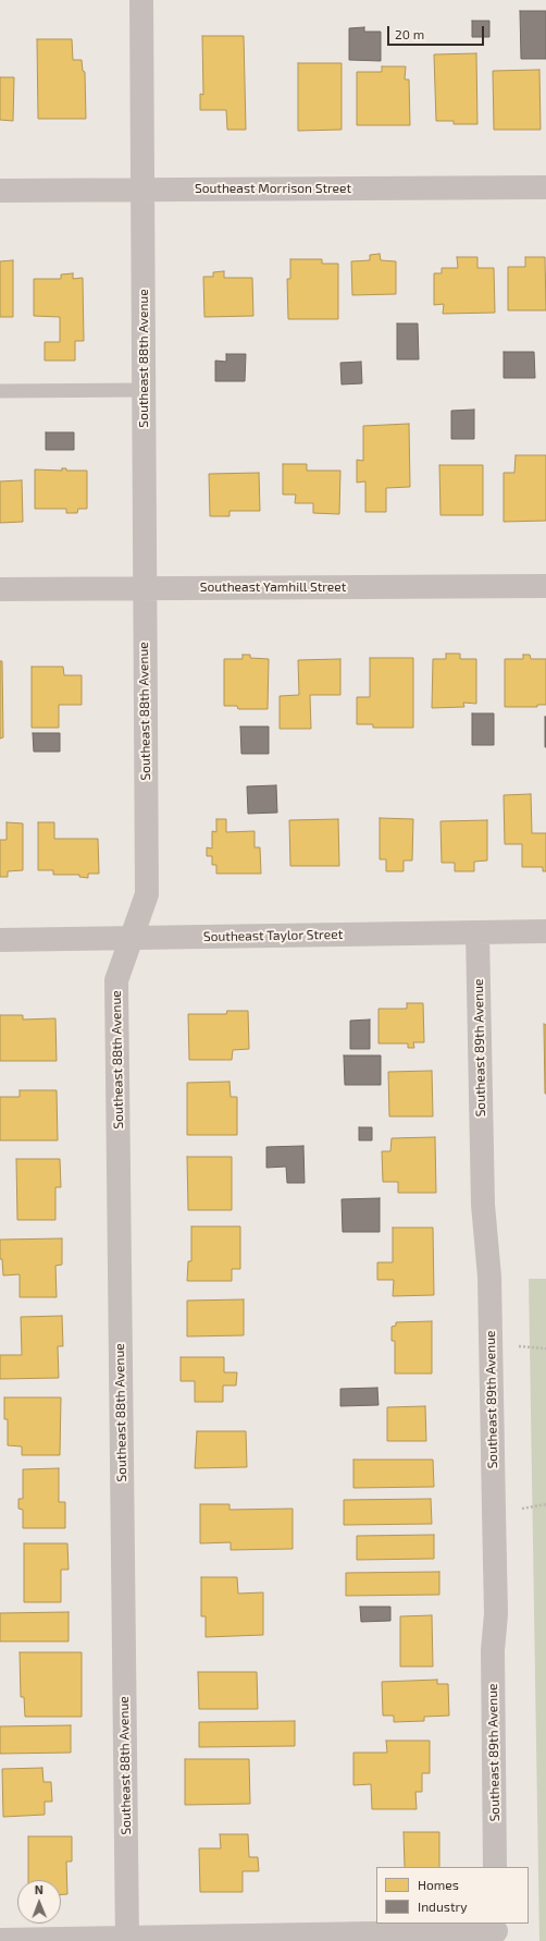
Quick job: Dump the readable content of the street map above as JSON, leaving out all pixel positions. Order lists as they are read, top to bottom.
{
  "streets": {
    "street": [
      "Southeast Morrison Street",
      "Southeast 88th Avenue",
      "Southeast Yamhill Street",
      "Southeast Taylor Street",
      "Southeast 89th Avenue"
    ]
  },
  "crossings": [
    ["Southeast Morrison Street", "Southeast 88th Avenue"],
    ["Southeast 88th Avenue", "Southeast Yamhill Street"],
    ["Southeast 88th Avenue", "Southeast Taylor Street"],
    ["Southeast Taylor Street", "Southeast 89th Avenue"]
  ],
  "legend": ["Homes", "Industry"],
  "scale_bar": "20 m",
  "north": "top"
}
